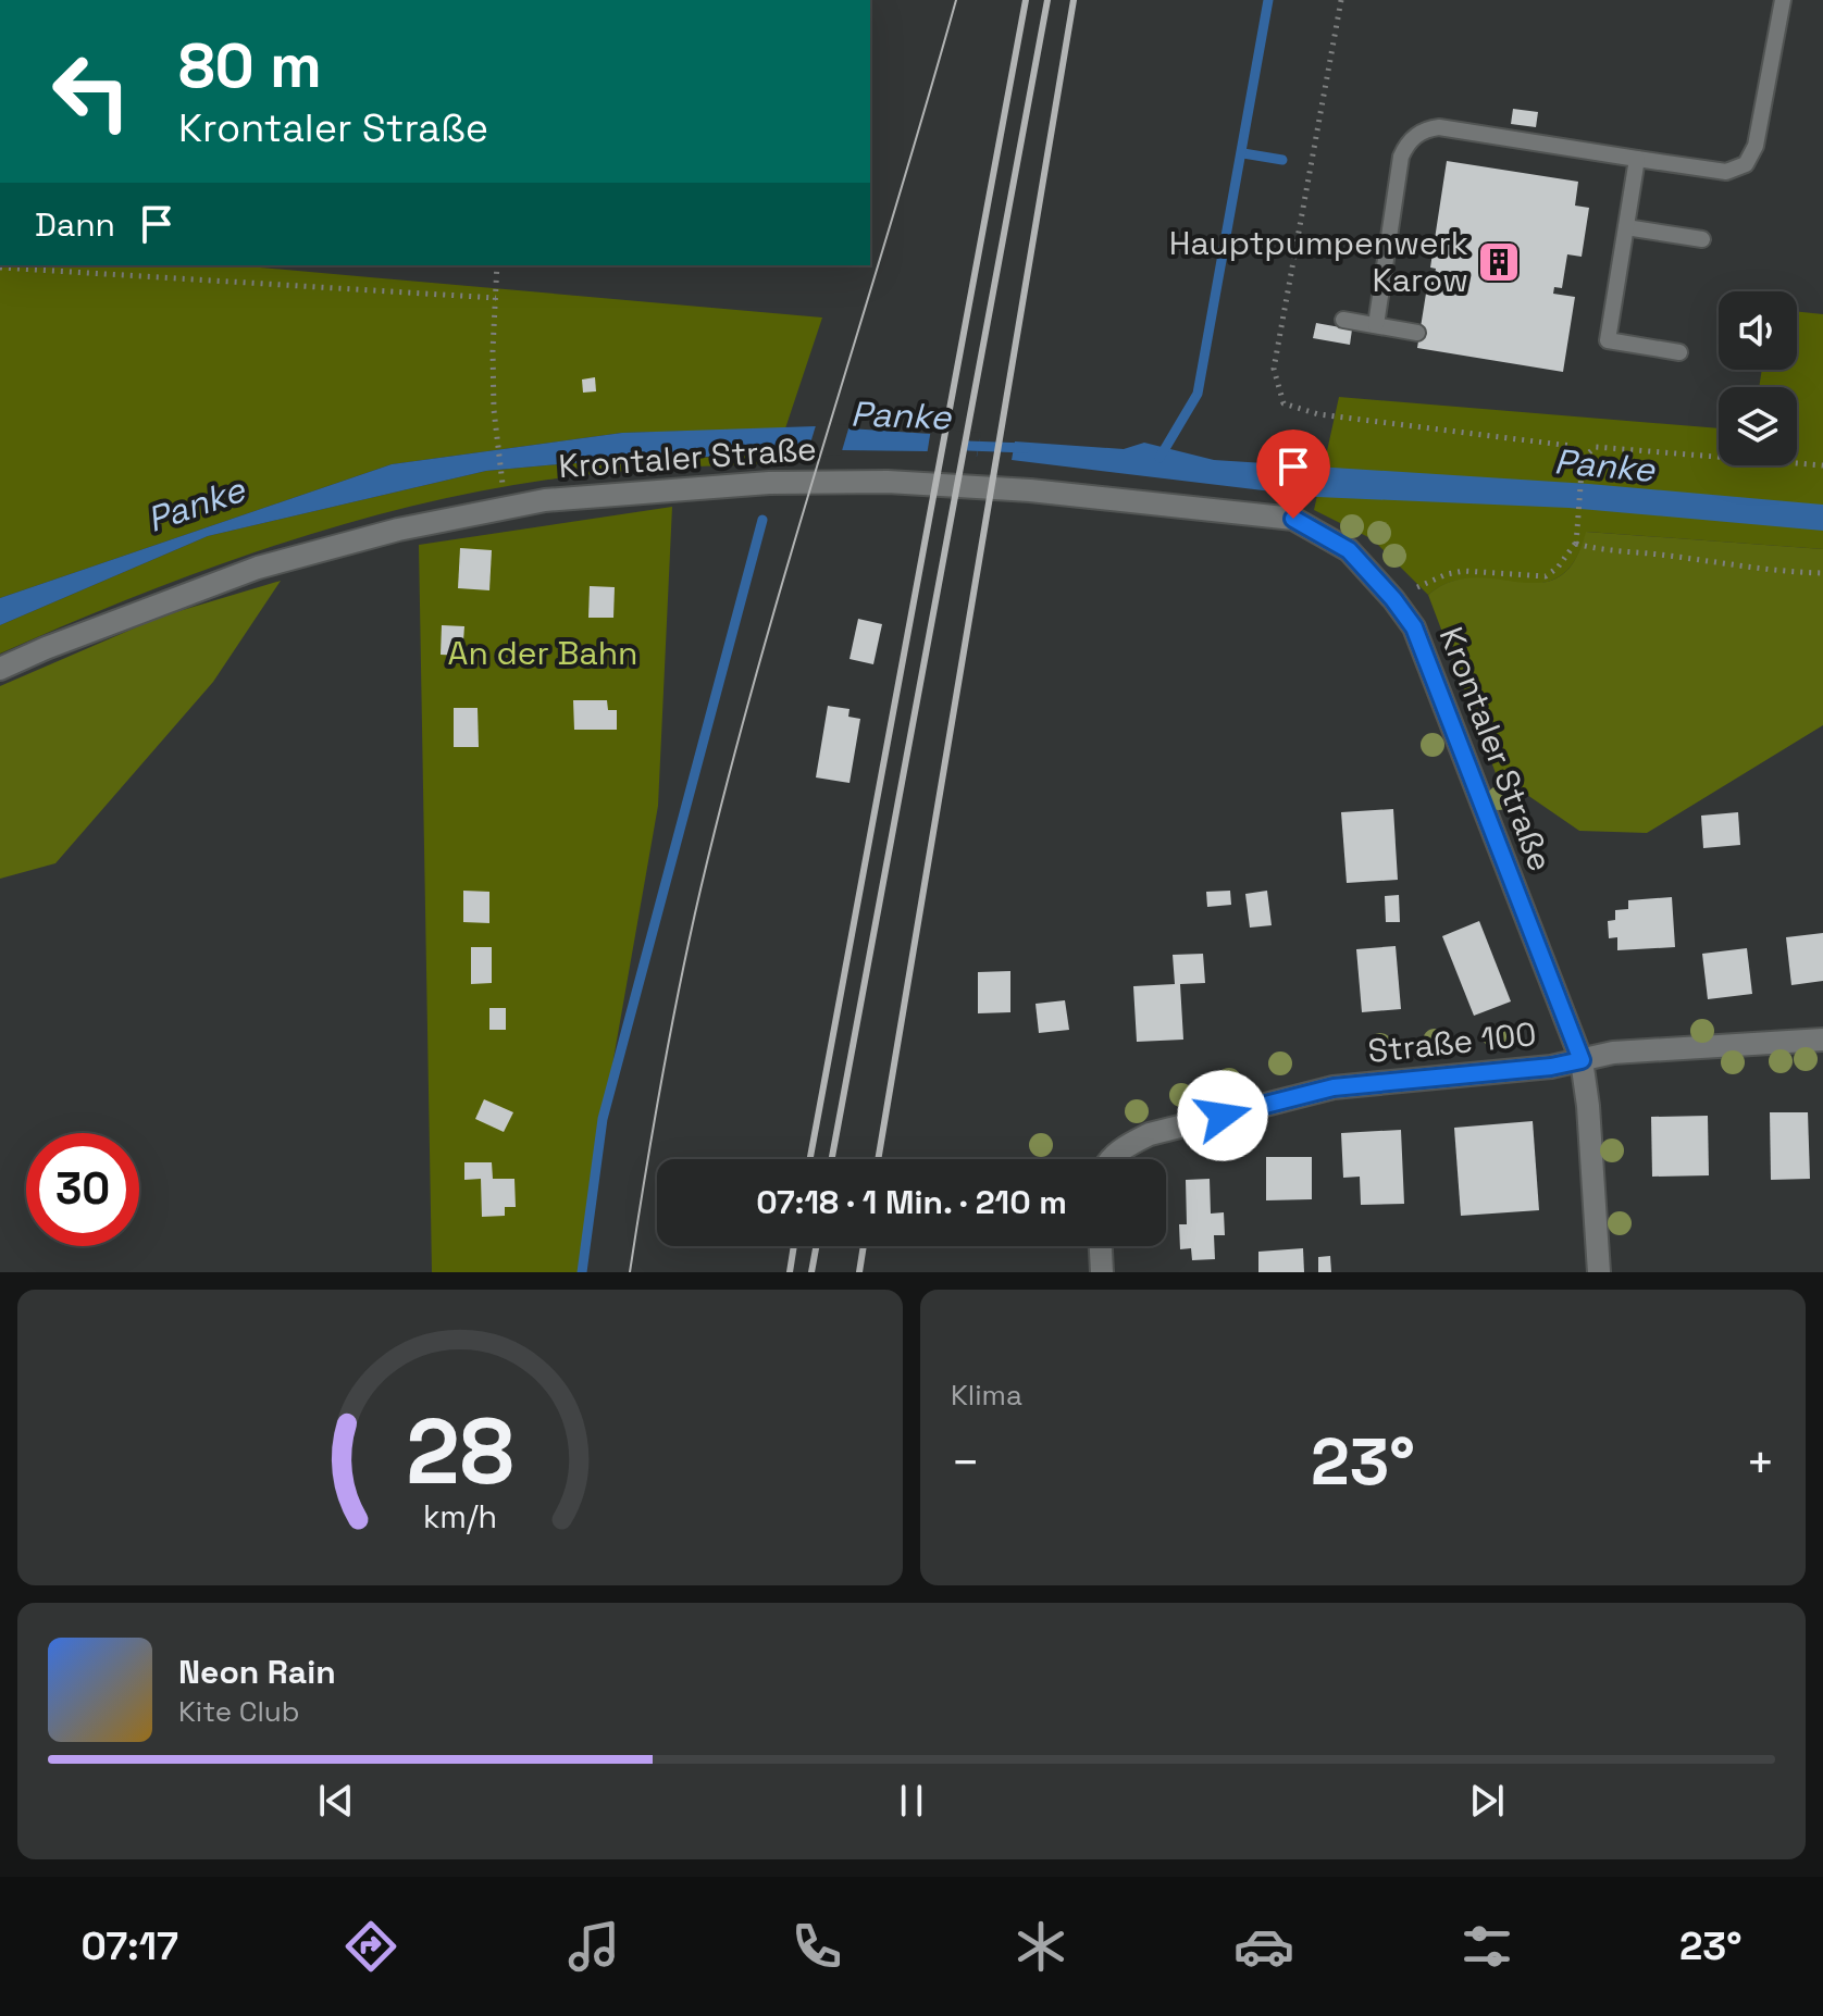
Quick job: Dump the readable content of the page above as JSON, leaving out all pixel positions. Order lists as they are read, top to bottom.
{
  "streets": {
    "street": ["Krontaler Straße", "Straße 100"]
  },
  "crossings": [
    ["Krontaler Straße", "Straße 100"]
  ],
  "water": ["Panke"],
  "parks": ["An der Bahn"],
  "places": {
    "building": ["Hauptpumpenwerk Karow"]
  },
  "page": {
    "turn": ["80 m", "Krontaler Straße"],
    "then": "Dann",
    "limit": "30",
    "trip": "07:18 · 1 Min. · 210 m",
    "tile": "Klima",
    "heat": ["−", "23°", "+"],
    "song": ["Neon Rain", "Kite Club"],
    "tabs": ["07:17", "23°"],
    "gauge": ["28", "km/h"]
  }
}
